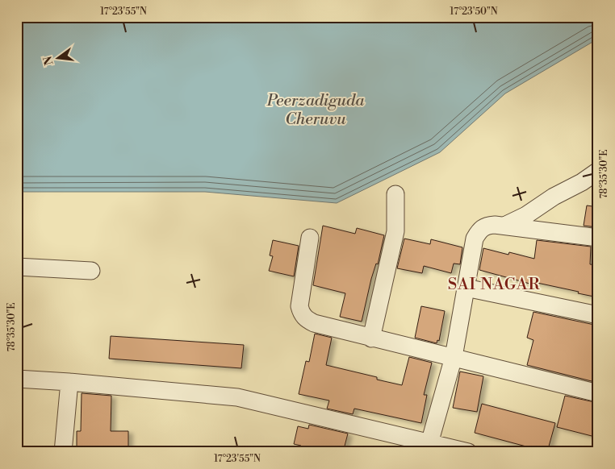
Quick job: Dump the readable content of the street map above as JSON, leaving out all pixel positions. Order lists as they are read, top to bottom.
{
  "districts": ["SAI NAGAR"],
  "water": ["Peerzadiguda Cheruvu"],
  "north": "left",
  "coordinates": ["17°23'55\"N", "17°23'50\"N", "78°35'30\"E"]
}
